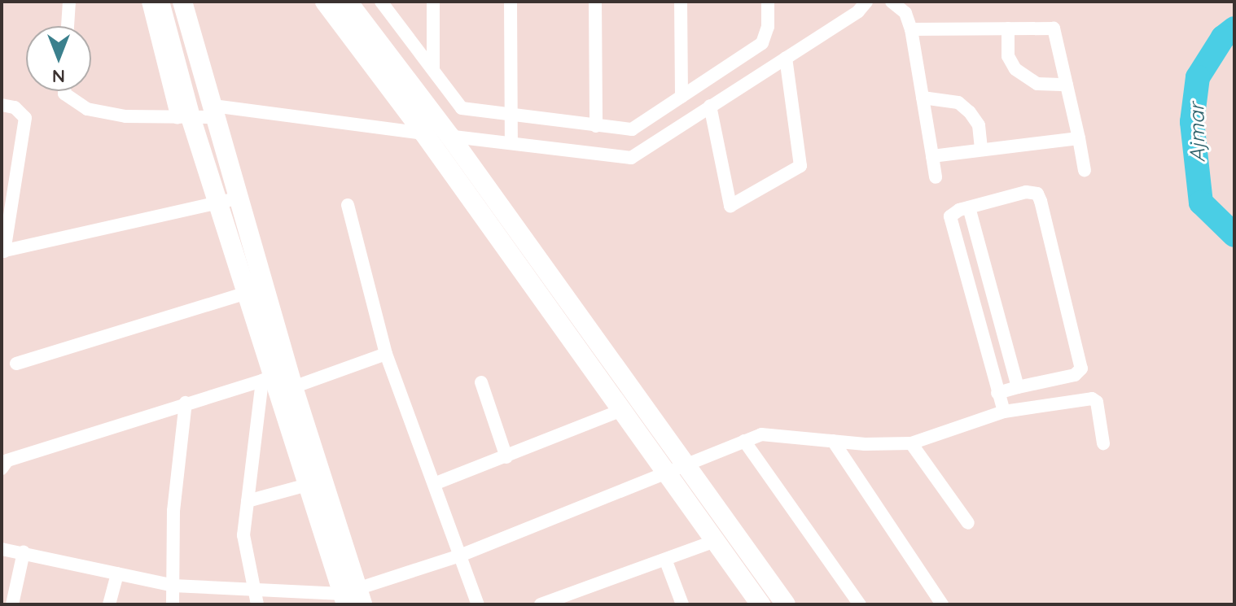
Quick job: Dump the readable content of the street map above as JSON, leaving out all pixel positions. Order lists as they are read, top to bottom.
{
  "water": ["Ajmar"],
  "north": "bottom"
}
